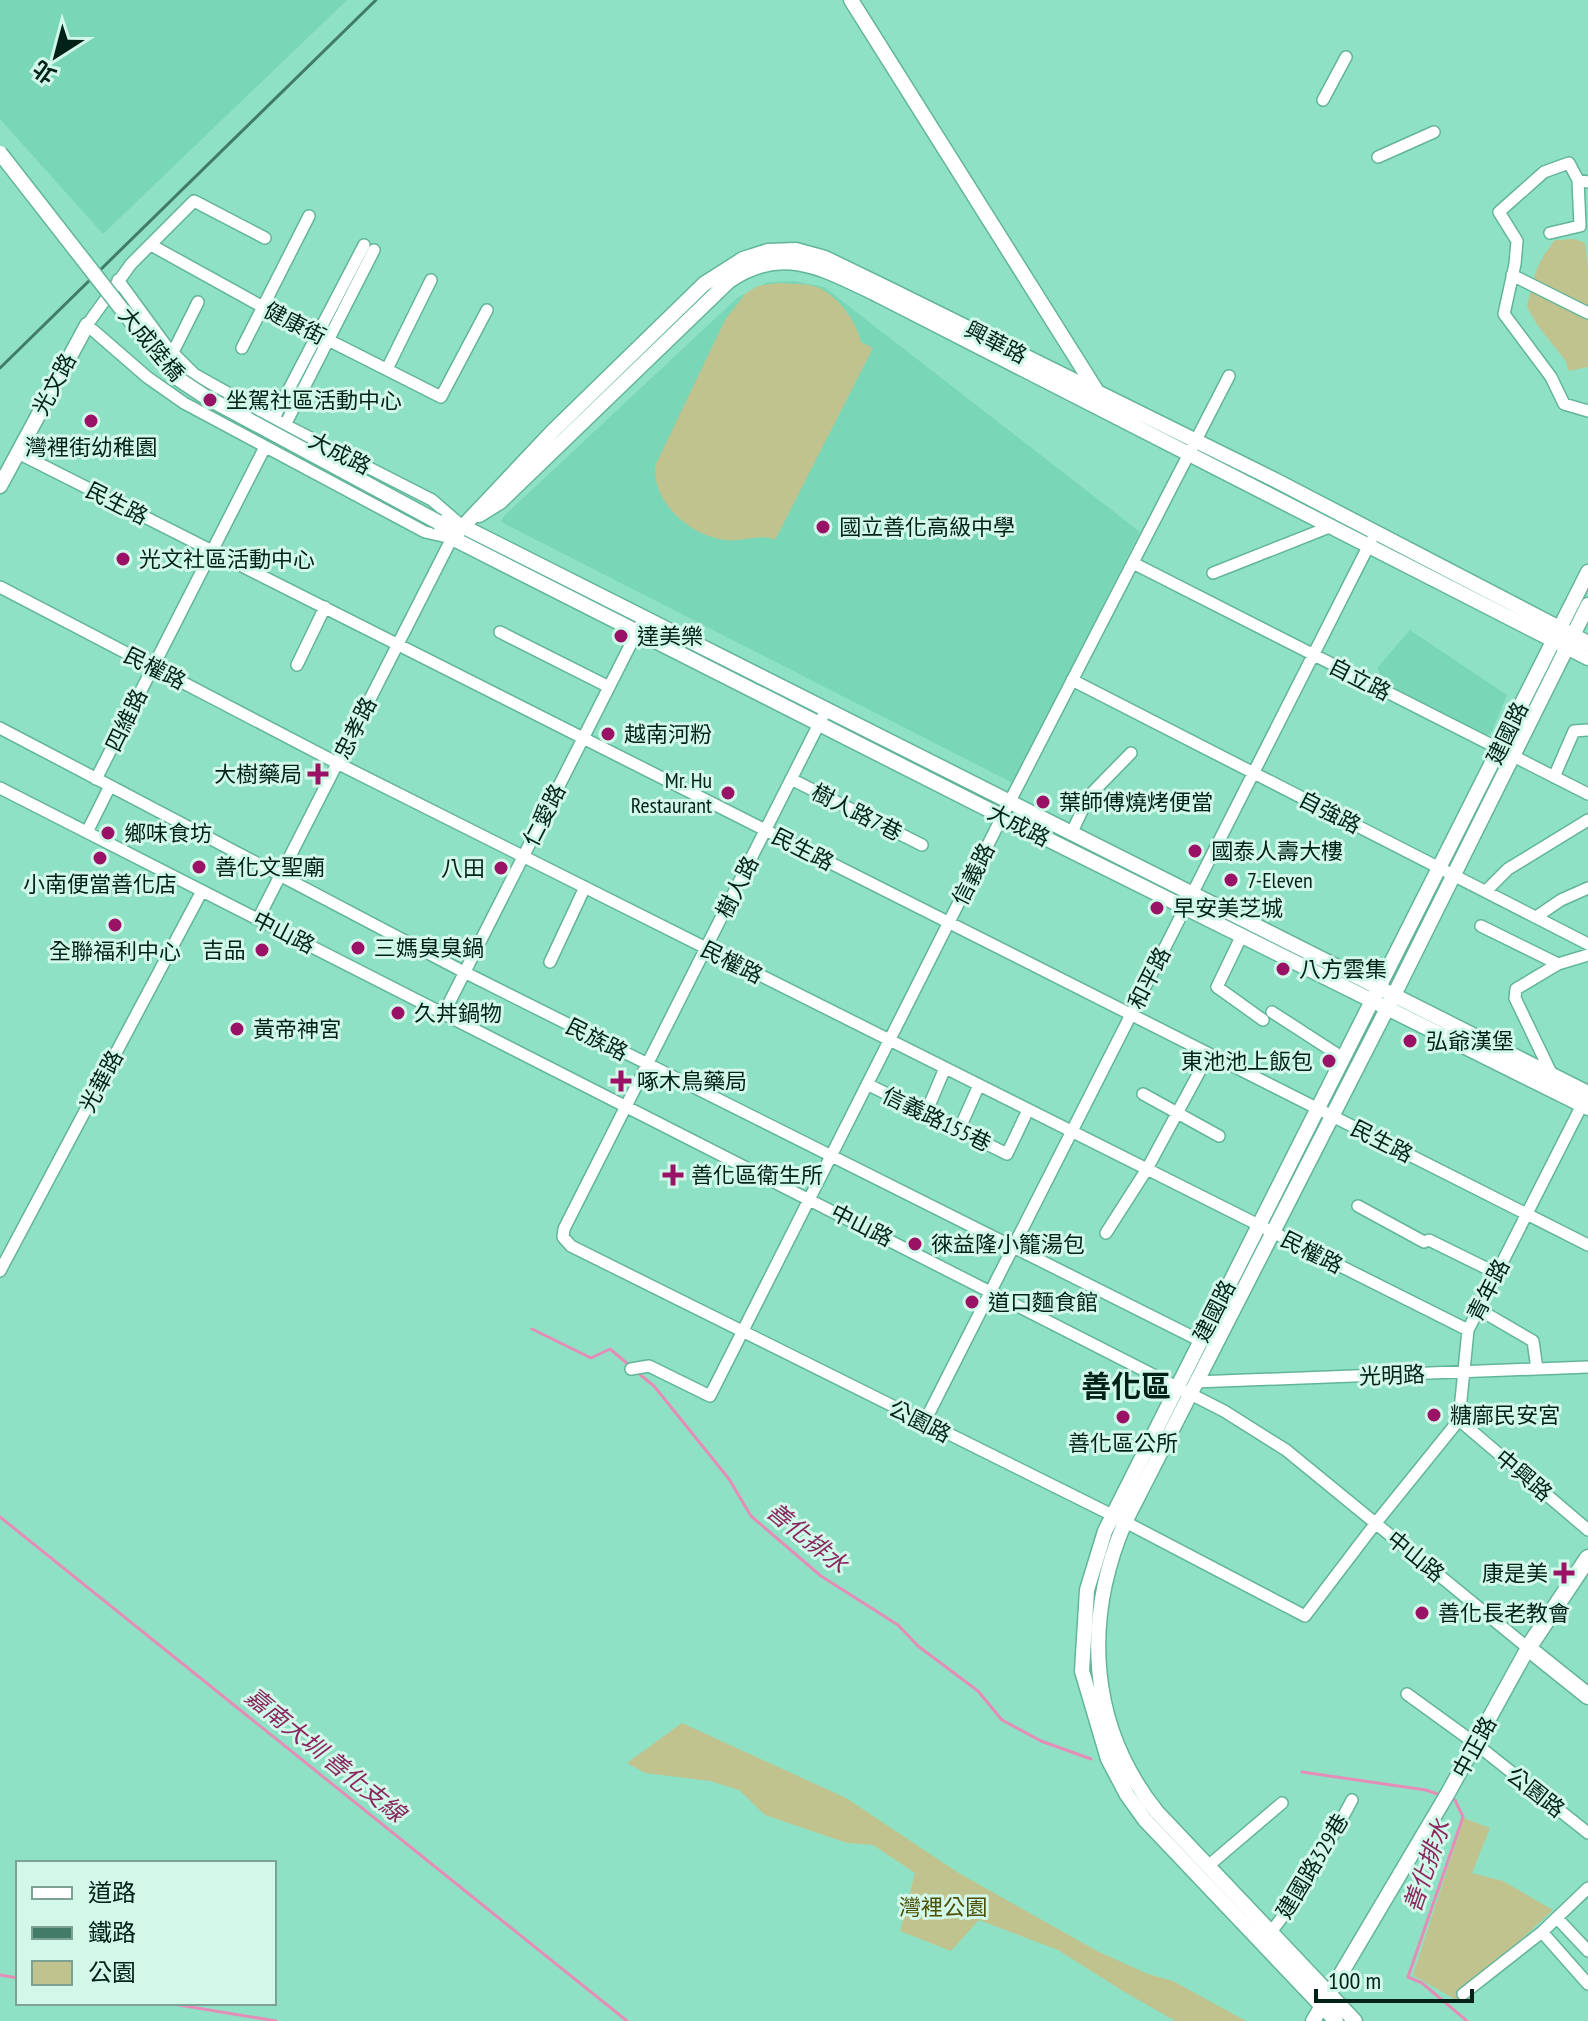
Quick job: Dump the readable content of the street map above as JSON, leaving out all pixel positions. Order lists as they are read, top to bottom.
{
  "streets": {
    "main road": ["中山路", "中正路"],
    "street": [
      "健康街",
      "興華路",
      "大成陸橋",
      "光文路",
      "大成路",
      "民生路",
      "民權路",
      "自立路",
      "四維路",
      "忠孝路",
      "建國路",
      "樹人路7巷",
      "自強路",
      "仁愛路",
      "信義路",
      "樹人路",
      "和平路",
      "民族路",
      "光華路",
      "信義路155巷",
      "青年路",
      "光明路",
      "公園路",
      "中興路",
      "建國路329巷"
    ]
  },
  "crossings": [
    ["興華路", "大成路"],
    ["興華路", "忠孝路"],
    ["興華路", "建國路"],
    ["興華路", "信義路"],
    ["興華路", "和平路"],
    ["大成陸橋", "大成路"],
    ["光文路", "大成路"],
    ["光文路", "民生路"],
    ["大成路", "四維路"],
    ["大成路", "忠孝路"],
    ["大成路", "建國路"],
    ["大成路", "仁愛路"],
    ["大成路", "信義路"],
    ["大成路", "樹人路"],
    ["大成路", "和平路"],
    ["大成路", "青年路"],
    ["民生路", "四維路"],
    ["民生路", "忠孝路"],
    ["民生路", "建國路"],
    ["民生路", "仁愛路"],
    ["民生路", "信義路"],
    ["民生路", "樹人路"],
    ["民生路", "和平路"],
    ["民生路", "青年路"],
    ["民權路", "四維路"],
    ["民權路", "忠孝路"],
    ["民權路", "建國路"],
    ["民權路", "仁愛路"],
    ["民權路", "信義路"],
    ["民權路", "樹人路"],
    ["民權路", "和平路"],
    ["民權路", "信義路155巷"],
    ["民權路", "青年路"],
    ["自立路", "建國路"],
    ["自立路", "信義路"],
    ["自立路", "和平路"],
    ["四維路", "民族路"],
    ["忠孝路", "中山路"],
    ["忠孝路", "民族路"],
    ["建國路", "自強路"],
    ["建國路", "中山路"],
    ["建國路", "民族路"],
    ["建國路", "光明路"],
    ["建國路", "公園路"],
    ["建國路", "中正路"],
    ["建國路", "建國路329巷"],
    ["樹人路7巷", "樹人路"],
    ["自強路", "信義路"],
    ["自強路", "和平路"],
    ["仁愛路", "中山路"],
    ["仁愛路", "民族路"],
    ["信義路", "中山路"],
    ["信義路", "民族路"],
    ["信義路", "信義路155巷"],
    ["信義路", "公園路"],
    ["樹人路", "中山路"],
    ["樹人路", "民族路"],
    ["樹人路", "公園路"],
    ["中山路", "和平路"],
    ["中山路", "光華路"],
    ["中山路", "光明路"],
    ["中山路", "公園路"],
    ["中山路", "中正路"],
    ["和平路", "民族路"],
    ["和平路", "公園路"],
    ["青年路", "光明路"],
    ["青年路", "中興路"],
    ["公園路", "中正路"]
  ],
  "districts": ["善化區"],
  "water": ["善化排水", "嘉南大圳 善化支線"],
  "parks": ["灣裡公園"],
  "places": {
    "other": [
      "坐駕社區活動中心",
      "灣裡街幼稚園",
      "國立善化高級中學",
      "光文社區活動中心",
      "達美樂",
      "越南河粉",
      "Mr. Hu Restaurant",
      "葉師傅燒烤便當",
      "鄉味食坊",
      "國泰人壽大樓",
      "小南便當善化店",
      "善化文聖廟",
      "八田",
      "7-Eleven",
      "早安美芝城",
      "全聯福利中心",
      "三媽臭臭鍋",
      "吉品",
      "八方雲集",
      "久丼鍋物",
      "黃帝神宮",
      "弘爺漢堡",
      "東池池上飯包",
      "徠益隆小籠湯包",
      "道口麵食館",
      "糖廍民安宮",
      "善化區公所",
      "善化長老教會"
    ],
    "health": [
      "大樹藥局",
      "啄木鳥藥局",
      "善化區衛生所",
      "康是美"
    ]
  },
  "legend": ["道路", "鐵路", "公園"],
  "scale_bar": "100 m",
  "north": "bottom left"
}
